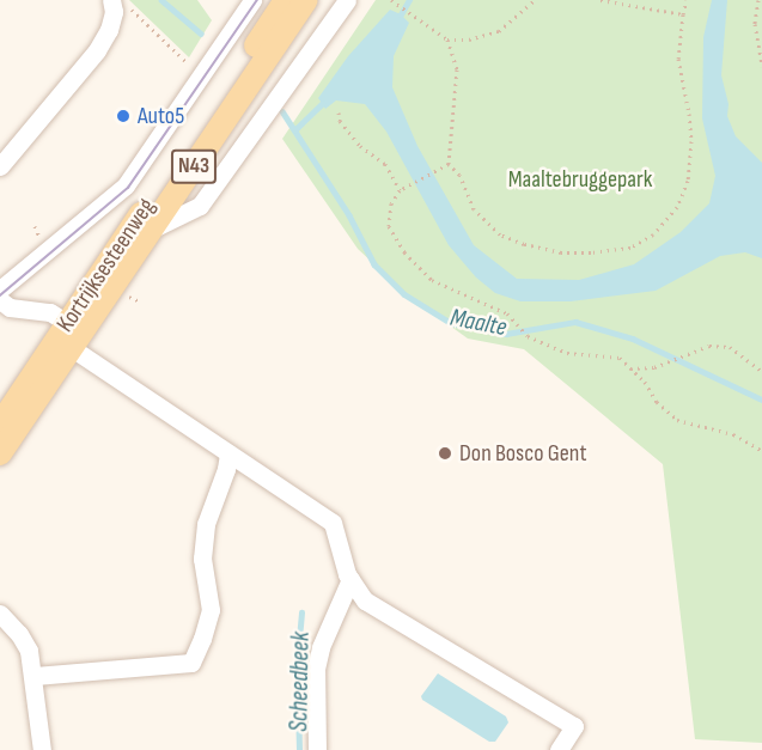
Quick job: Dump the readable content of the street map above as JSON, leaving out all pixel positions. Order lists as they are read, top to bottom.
{
  "streets": {
    "main road": ["N43", "Kortrijksesteenweg"]
  },
  "water": ["Maalte", "Scheedbeek"],
  "parks": ["Maaltebruggepark"],
  "places": ["Auto5", "Don Bosco Gent"]
}
